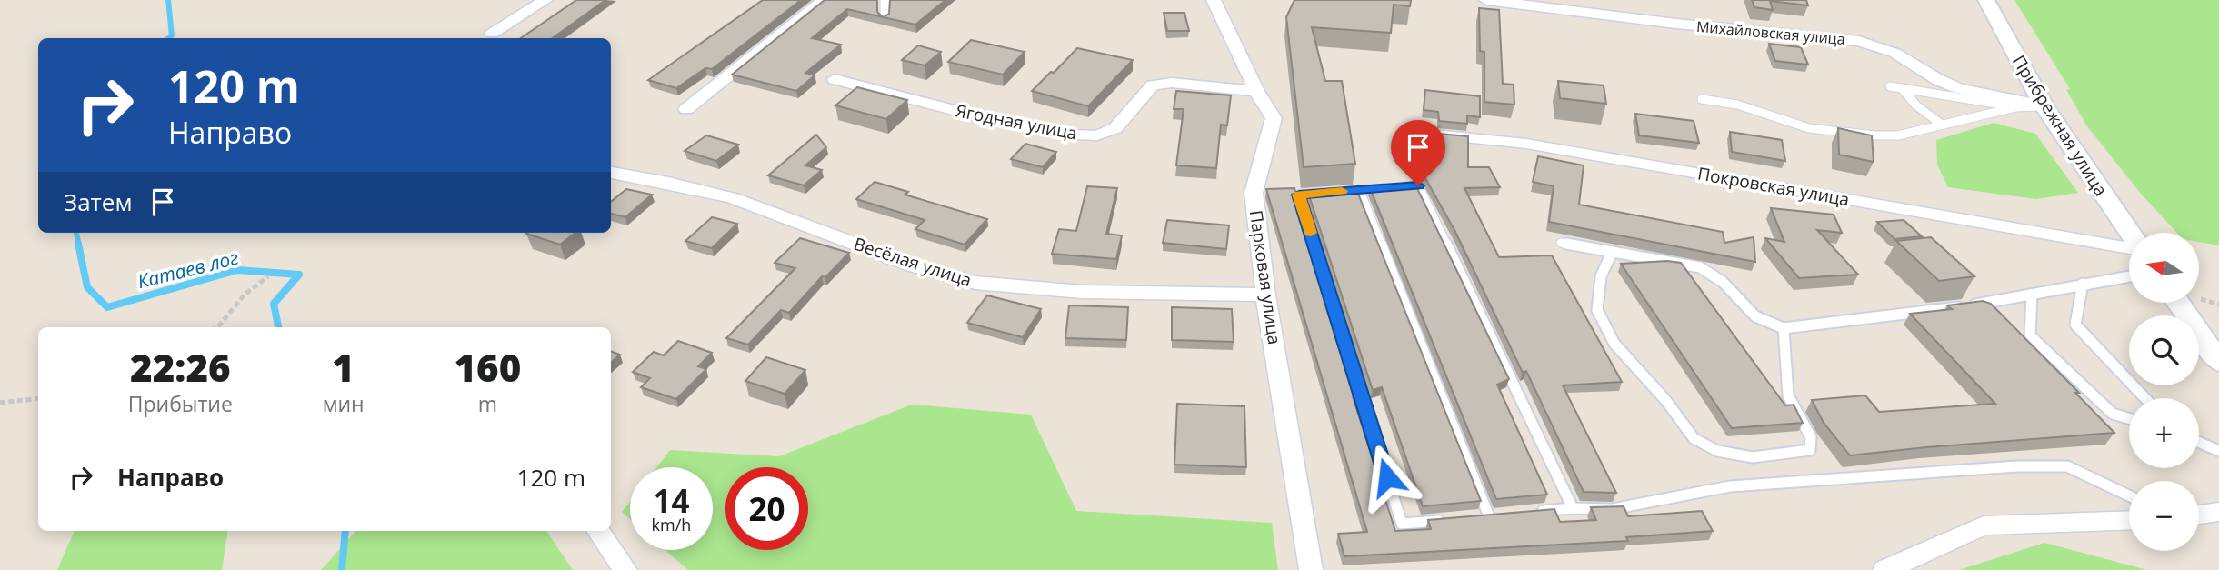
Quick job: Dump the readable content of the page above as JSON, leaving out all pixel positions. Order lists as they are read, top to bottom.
{
  "streets": {
    "street": [
      "Михайловская улица",
      "Ягодная улица",
      "Прибрежная улица",
      "Покровская улица",
      "Весёлая улица",
      "Парковая улица"
    ]
  },
  "crossings": [
    ["Михайловская улица", "Прибрежная улица"],
    ["Ягодная улица", "Парковая улица"],
    ["Весёлая улица", "Парковая улица"]
  ],
  "water": ["Катаев лог"],
  "north": "left",
  "page": {
    "turn": ["120 m", "Направо"],
    "then": "Затем",
    "map_buttons": ["+", "−"],
    "eta": [
      "22:26",
      "Прибытие",
      "1",
      "мин",
      "160",
      "m"
    ],
    "list": [
      {
        "name": "Направо",
        "value": "120 m"
      }
    ],
    "speed": "14 km/h",
    "limit": "20"
  }
}
